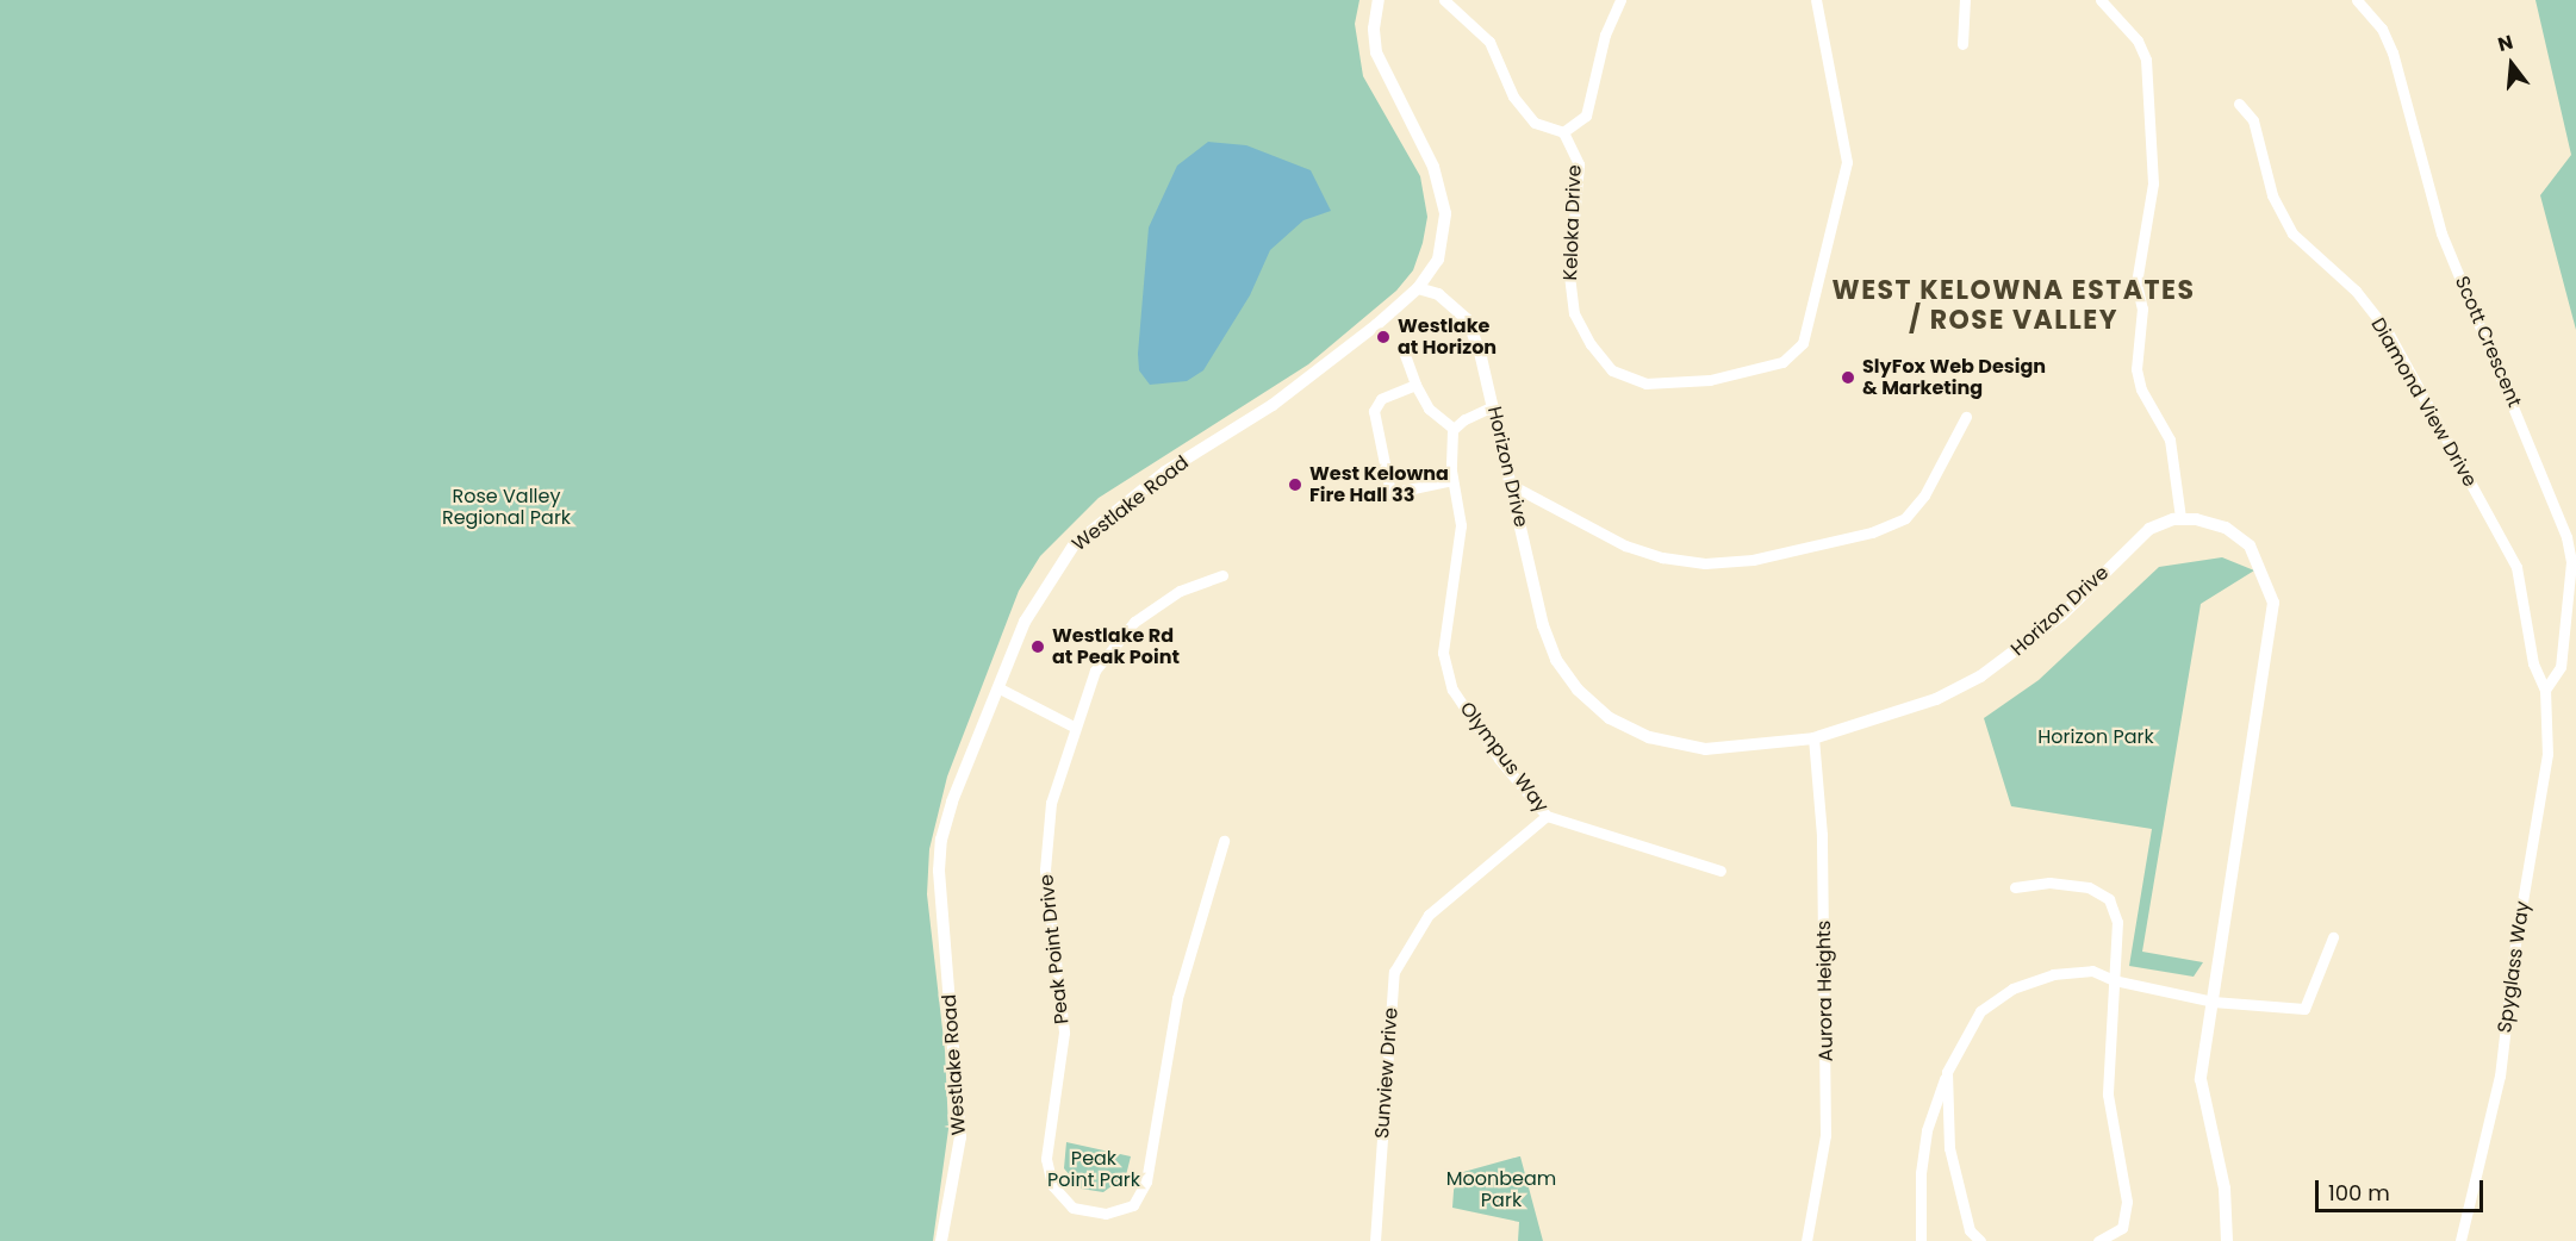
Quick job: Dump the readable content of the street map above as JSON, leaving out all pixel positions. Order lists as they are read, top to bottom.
{
  "streets": {
    "street": [
      "Keloka Drive",
      "Scott Crescent",
      "Diamond View Drive",
      "Horizon Drive",
      "Westlake Road",
      "Olympus Way",
      "Peak Point Drive",
      "Spyglass Way",
      "Aurora Heights",
      "Sunview Drive"
    ]
  },
  "crossings": [
    ["Scott Crescent", "Diamond View Drive"],
    ["Scott Crescent", "Spyglass Way"],
    ["Diamond View Drive", "Spyglass Way"],
    ["Horizon Drive", "Westlake Road"],
    ["Horizon Drive", "Aurora Heights"],
    ["Olympus Way", "Sunview Drive"]
  ],
  "districts": ["WEST KELOWNA ESTATES / ROSE VALLEY"],
  "parks": [
    "Rose Valley Regional Park",
    "Horizon Park",
    "Peak Point Park",
    "Moonbeam Park"
  ],
  "places": [
    "Westlake at Horizon",
    "SlyFox Web Design & Marketing",
    "West Kelowna Fire Hall 33",
    "Westlake Rd at Peak Point"
  ],
  "scale_bar": "100 m",
  "north": "top"
}
